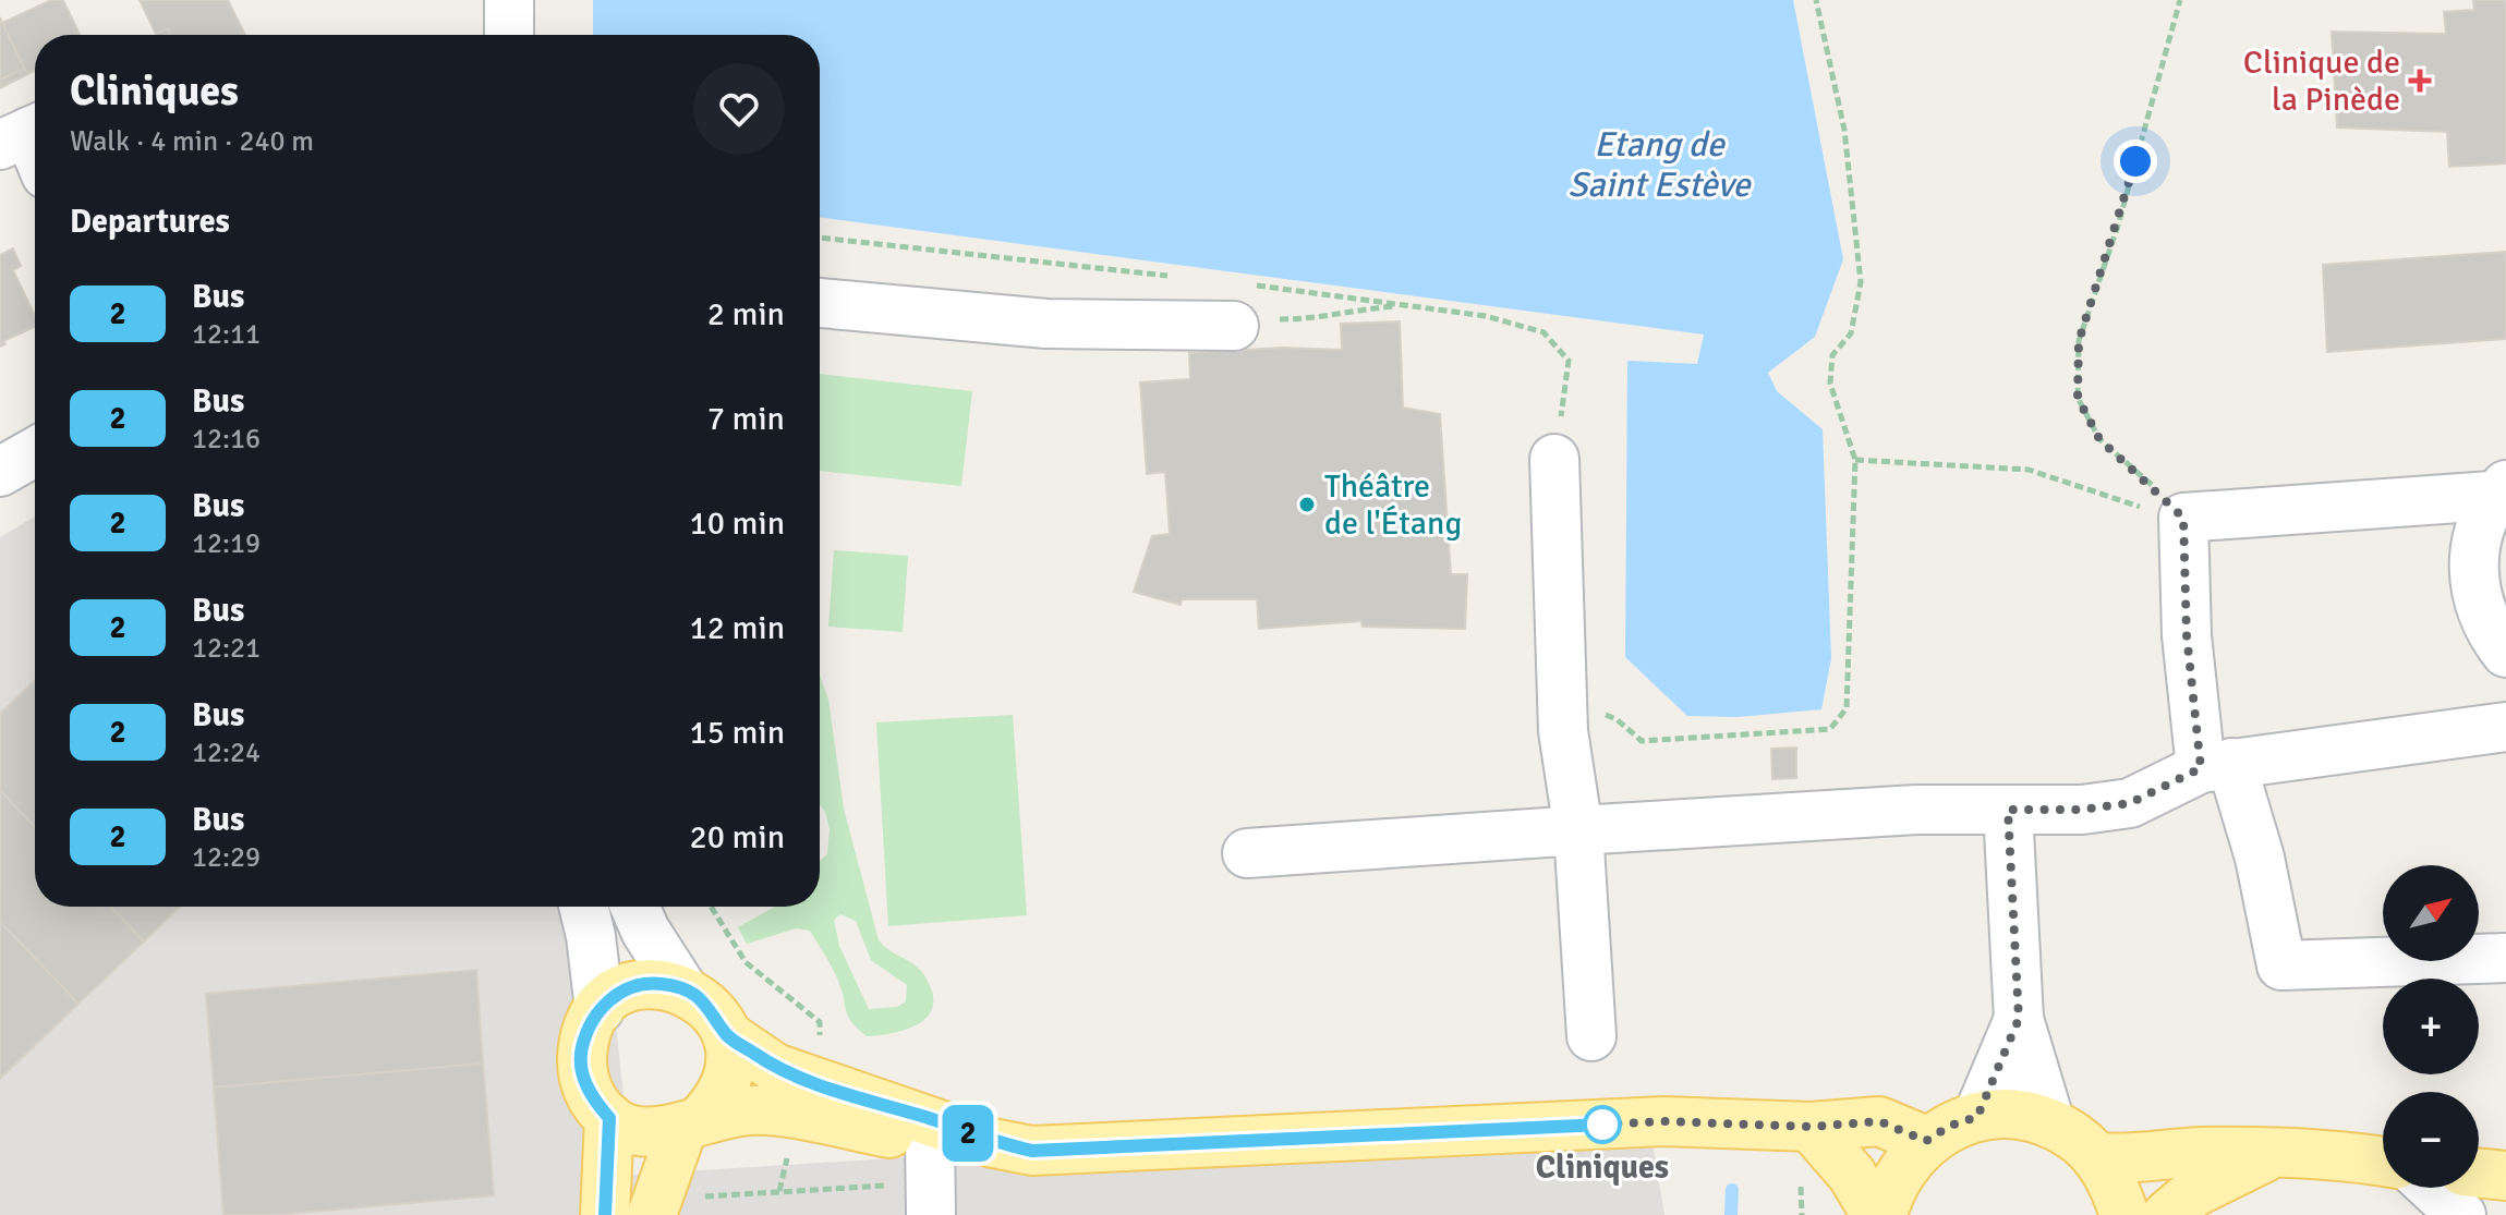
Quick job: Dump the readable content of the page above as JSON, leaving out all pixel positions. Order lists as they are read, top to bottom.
{
  "water": ["Etang de Saint Estève"],
  "places": {
    "health": ["Clinique de la Pinède"],
    "other": ["Théâtre de l'Étang", "Cliniques"]
  },
  "lines": ["bus line 2"],
  "north": "top right",
  "page": {
    "on_map": "2",
    "heading": [
      ["Cliniques", "Walk · 4 min · 240 m"],
      "Departures"
    ],
    "list": [
      {
        "mark": "2",
        "name": "Bus",
        "note": "12:11",
        "value": "2 min"
      },
      {
        "mark": "2",
        "name": "Bus",
        "note": "12:16",
        "value": "7 min"
      },
      {
        "mark": "2",
        "name": "Bus",
        "note": "12:19",
        "value": "10 min"
      },
      {
        "mark": "2",
        "name": "Bus",
        "note": "12:21",
        "value": "12 min"
      },
      {
        "mark": "2",
        "name": "Bus",
        "note": "12:24",
        "value": "15 min"
      },
      {
        "mark": "2",
        "name": "Bus",
        "note": "12:29",
        "value": "20 min"
      }
    ],
    "map_buttons": ["+", "−"]
  }
}
